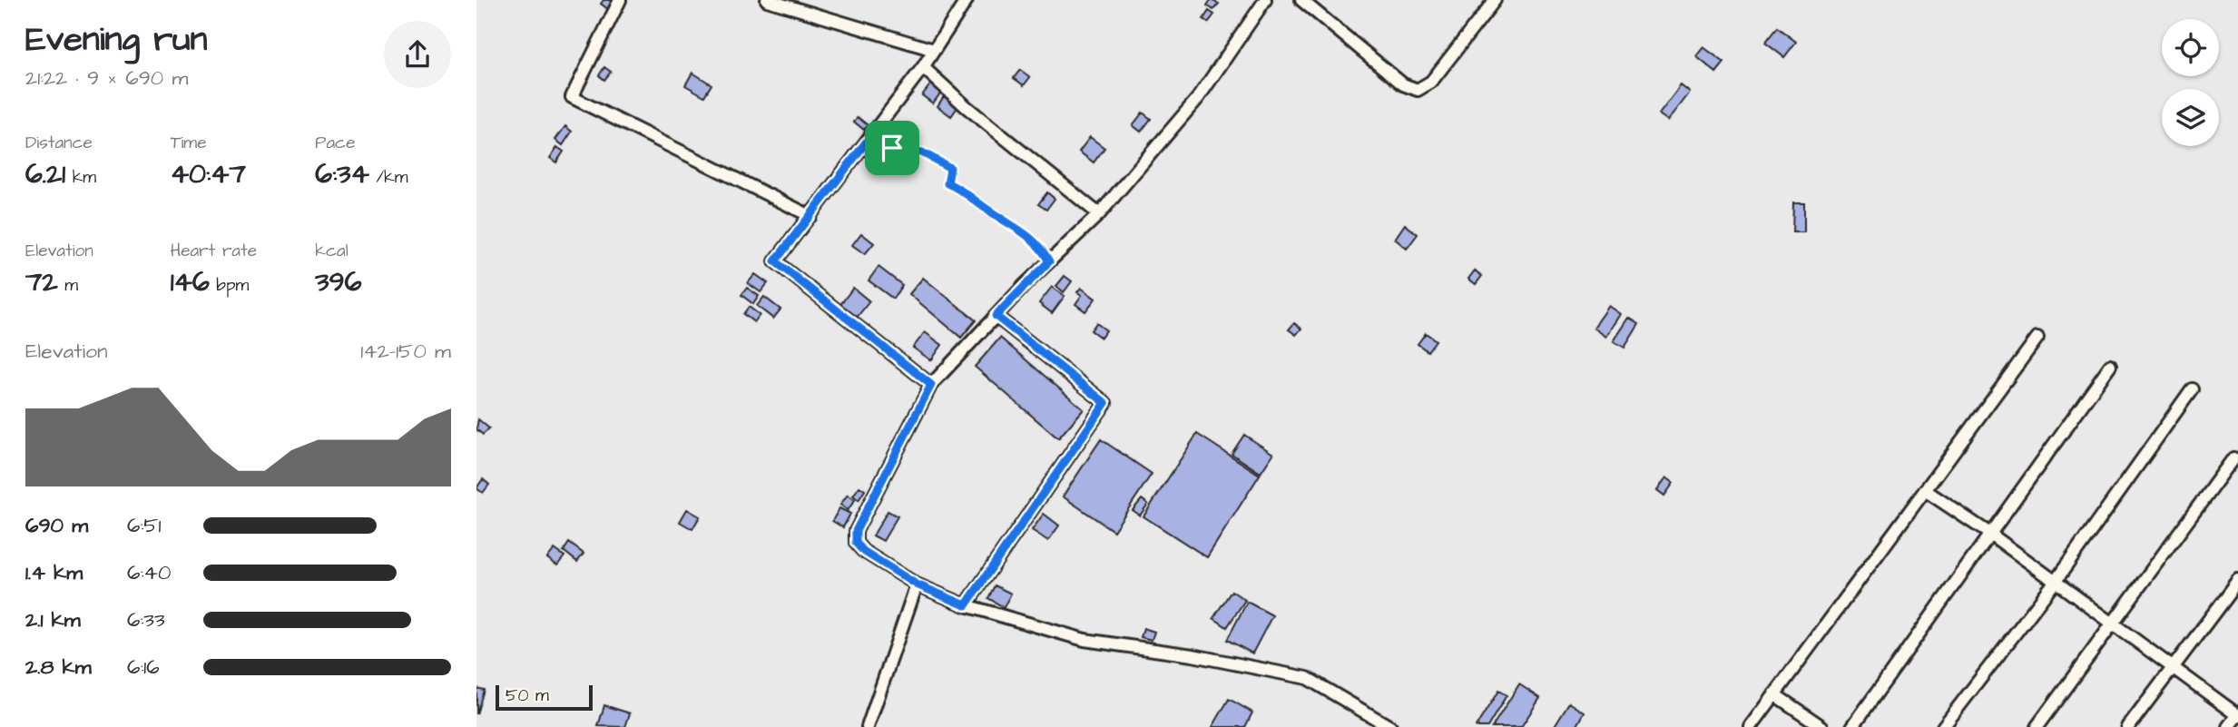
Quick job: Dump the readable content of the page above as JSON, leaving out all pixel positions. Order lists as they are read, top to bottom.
{
  "scale_bar": "50 m",
  "page": {
    "heading": ["Evening run", "21:22 · 9 × 690 m"],
    "stats": [
      ["Distance", "6.21 km"],
      ["Time", "40:47"],
      ["Pace", "6:34 /km"],
      ["Elevation", "72 m"],
      ["Heart rate", "146 bpm"],
      ["kcal", "396"]
    ],
    "chart": ["Elevation", "142–150 m"],
    "list": [
      {
        "name": "690 m",
        "note": "6:51"
      },
      {
        "name": "1.4 km",
        "note": "6:40"
      },
      {
        "name": "2.1 km",
        "note": "6:33"
      },
      {
        "name": "2.8 km",
        "note": "6:16"
      }
    ],
    "scale": "50 m"
  }
}
